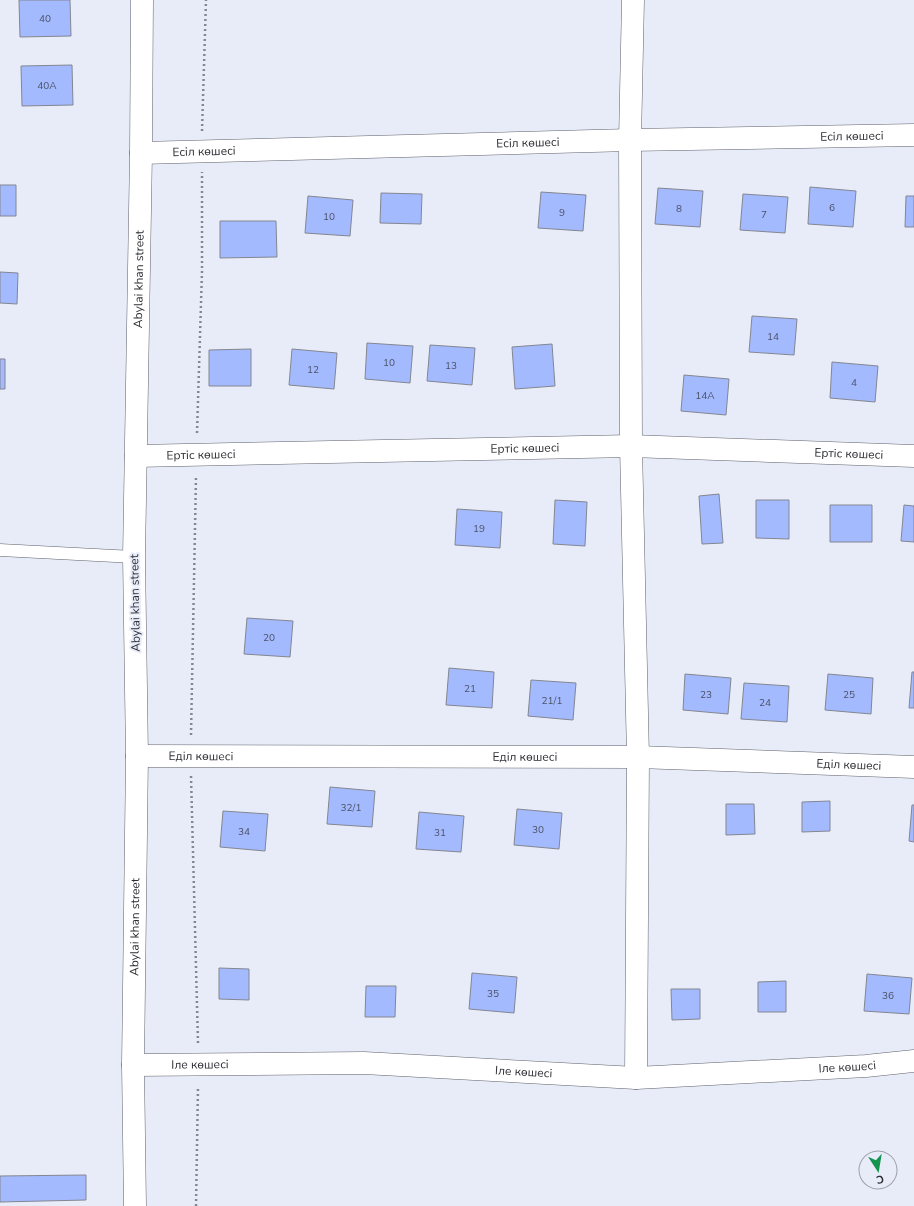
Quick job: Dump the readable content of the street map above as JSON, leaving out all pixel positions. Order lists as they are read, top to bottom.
{
  "streets": {
    "street": [
      "Есіл көшесі",
      "Abylai khan street",
      "Ертіс көшесі",
      "Еділ көшесі",
      "Іле көшесі"
    ]
  },
  "crossings": [
    ["Есіл көшесі", "Abylai khan street"],
    ["Abylai khan street", "Ертіс көшесі"],
    ["Abylai khan street", "Еділ көшесі"],
    ["Abylai khan street", "Іле көшесі"]
  ],
  "house_numbers": [
    "40",
    "40А",
    "6",
    "8",
    "9",
    "7",
    "10",
    "14",
    "10",
    "13",
    "12",
    "4",
    "14А",
    "19",
    "20",
    "21",
    "23",
    "25",
    "21/1",
    "24",
    "32/1",
    "30",
    "34",
    "31",
    "35",
    "36"
  ],
  "north": "bottom"
}
